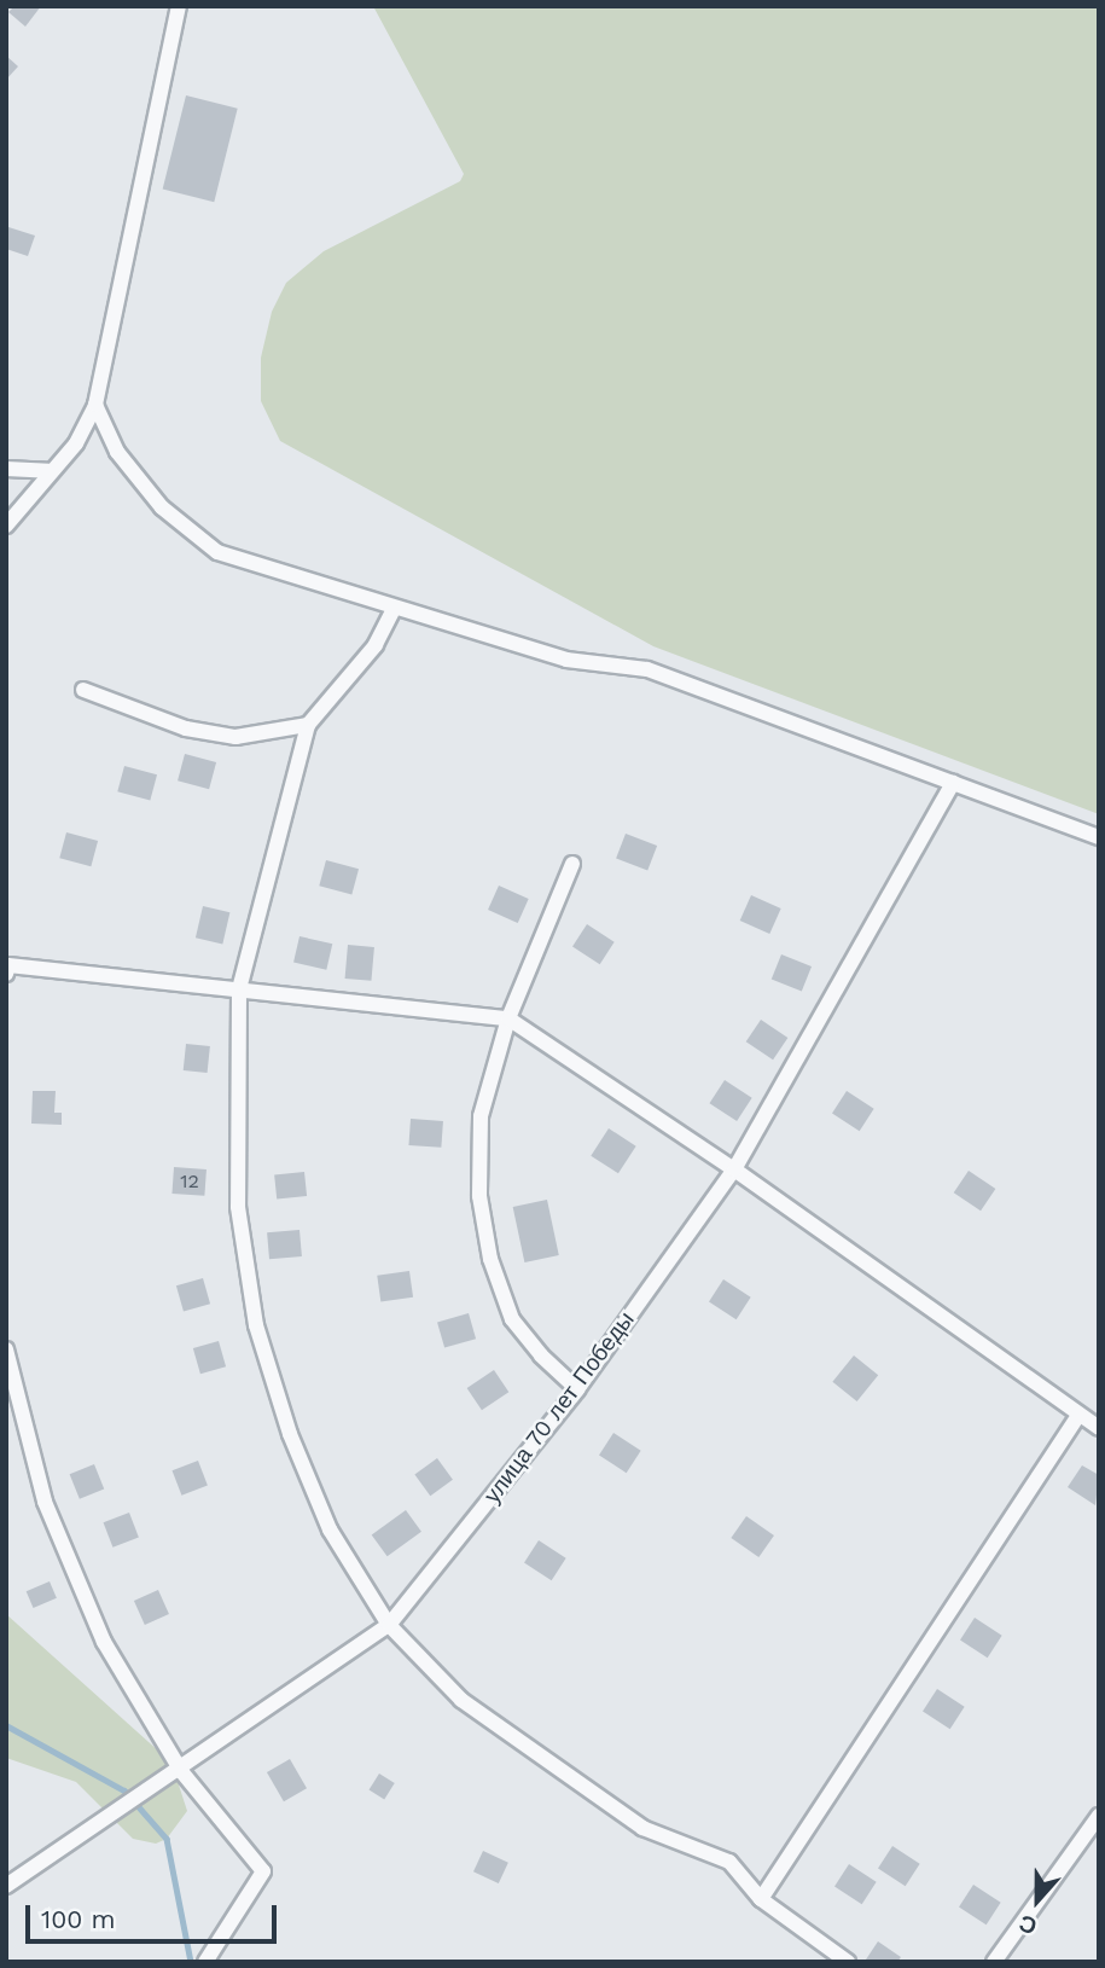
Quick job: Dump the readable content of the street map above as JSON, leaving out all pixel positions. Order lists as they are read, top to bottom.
{
  "streets": {
    "street": ["улица 70 лет Победы"]
  },
  "house_numbers": ["12"],
  "scale_bar": "100 m",
  "north": "bottom"
}
